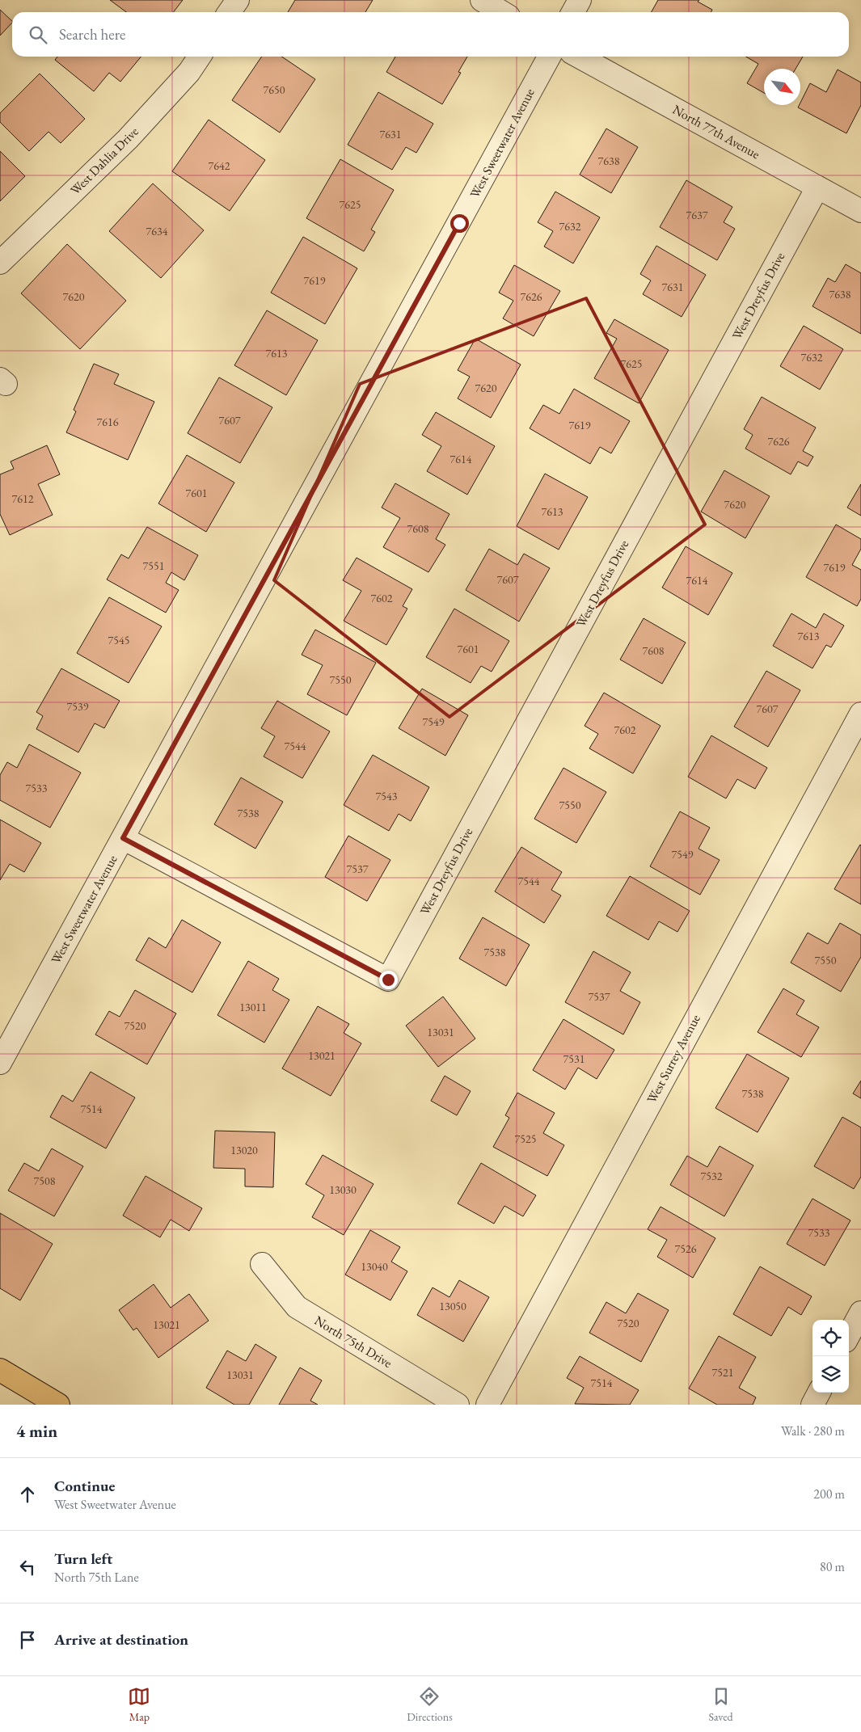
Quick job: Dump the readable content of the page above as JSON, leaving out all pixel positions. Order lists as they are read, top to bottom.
{
  "streets": {
    "street": [
      "North 77th Avenue",
      "West Sweetwater Avenue",
      "West Dahlia Drive",
      "West Dreyfus Drive",
      "West Surrey Avenue",
      "North 75th Drive"
    ]
  },
  "crossings": [
    ["North 77th Avenue", "West Dreyfus Drive"],
    ["West Sweetwater Avenue", "West Dreyfus Drive"]
  ],
  "house_numbers": [
    "7650",
    "7631",
    "7638",
    "7642",
    "7625",
    "7637",
    "7632",
    "7634",
    "7619",
    "7631",
    "7638",
    "7620",
    "7626",
    "7613",
    "7632",
    "7625",
    "7620",
    "7607",
    "7616",
    "7619",
    "7626",
    "7614",
    "7601",
    "7612",
    "7620",
    "7613",
    "7608",
    "7551",
    "7619",
    "7607",
    "7614",
    "7602",
    "7613",
    "7545",
    "7601",
    "7608",
    "7550",
    "7539",
    "7607",
    "7549",
    "7602",
    "7544",
    "7533",
    "7543",
    "7550",
    "7538",
    "7549",
    "7537",
    "7544",
    "7538",
    "7550",
    "7537",
    "13011",
    "7520",
    "13031",
    "13021",
    "7531",
    "7538",
    "7514",
    "7525",
    "13020",
    "7532",
    "7508",
    "13030",
    "7533",
    "7526",
    "13040",
    "13050",
    "7520",
    "13021",
    "7521",
    "13031",
    "7514"
  ],
  "north": "bottom right",
  "page": {
    "search": "Search here",
    "heading": ["4 min", "Walk · 280 m"],
    "list": [
      ["Continue", "West Sweetwater Avenue", "200 m"],
      ["Turn left", "North 75th Lane", "80 m"],
      "Arrive at destination"
    ],
    "nav": ["Map", "Directions", "Saved"]
  }
}
